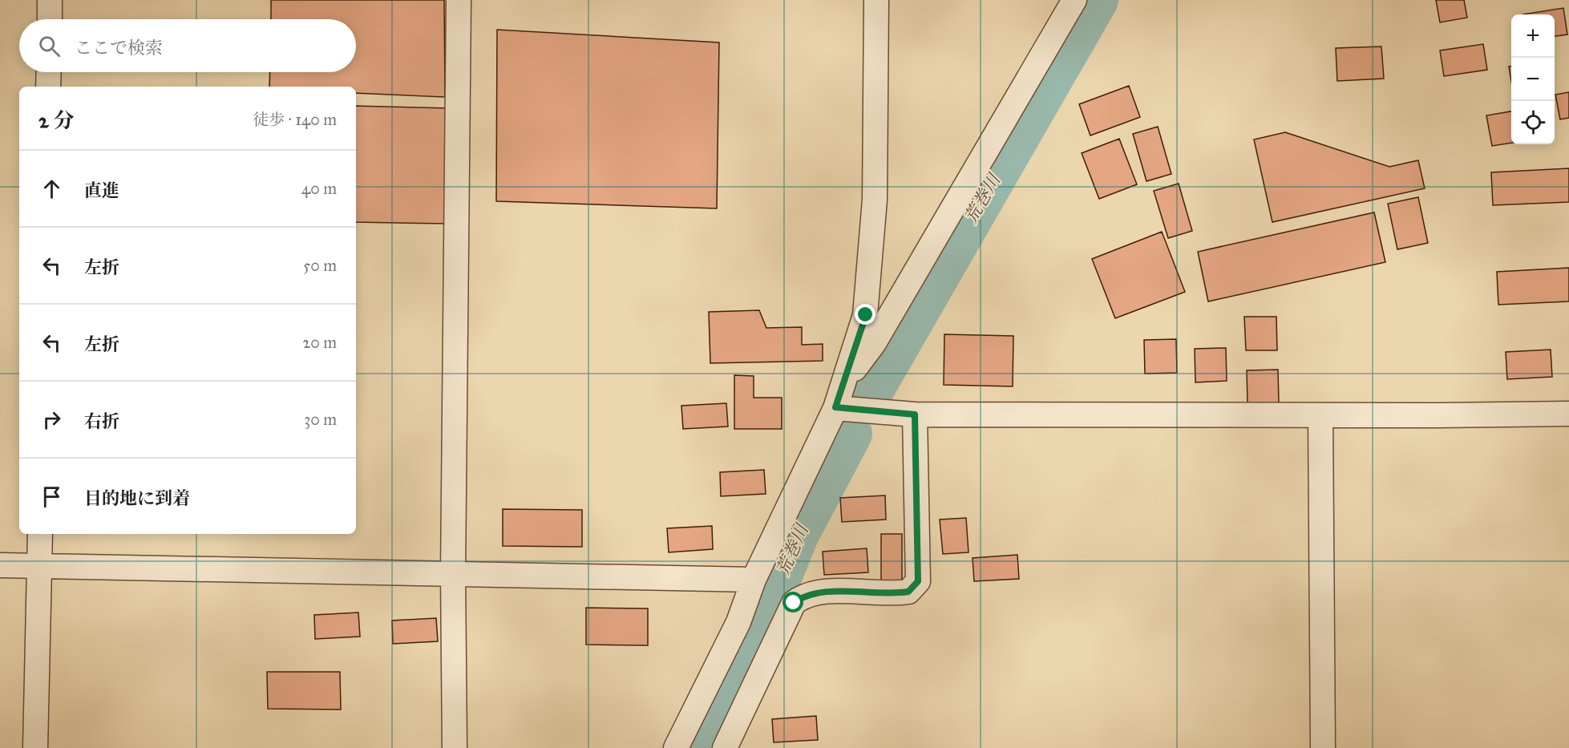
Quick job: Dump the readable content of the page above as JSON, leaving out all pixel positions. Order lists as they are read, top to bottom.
{
  "water": ["荒巻川"],
  "page": {
    "map_buttons": ["+", "−"],
    "search": "ここで検索",
    "heading": ["2 分", "徒歩 · 140 m"],
    "list": [
      ["直進", "40 m"],
      ["左折", "50 m"],
      ["左折", "20 m"],
      ["右折", "30 m"],
      "目的地に到着"
    ]
  }
}
